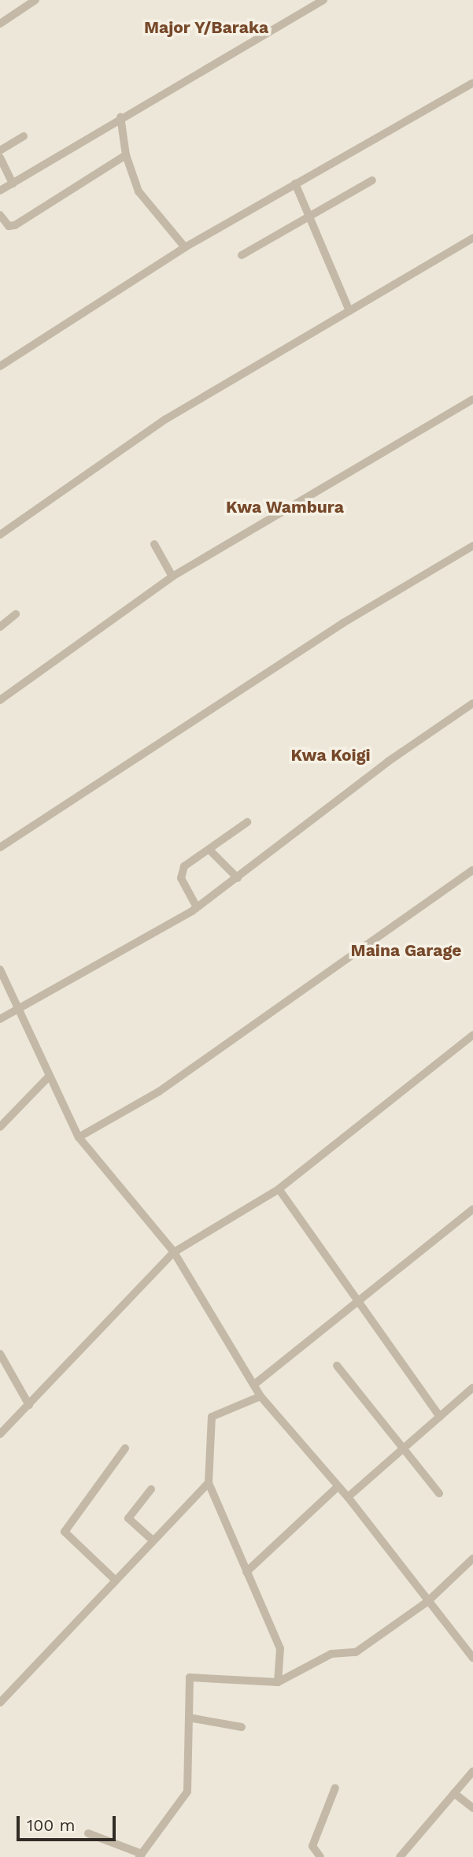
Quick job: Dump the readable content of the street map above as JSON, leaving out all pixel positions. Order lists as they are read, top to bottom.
{
  "districts": [
    "Major Y/Baraka",
    "Kwa Wambura",
    "Kwa Koigi",
    "Maina Garage"
  ],
  "scale_bar": "100 m"
}
